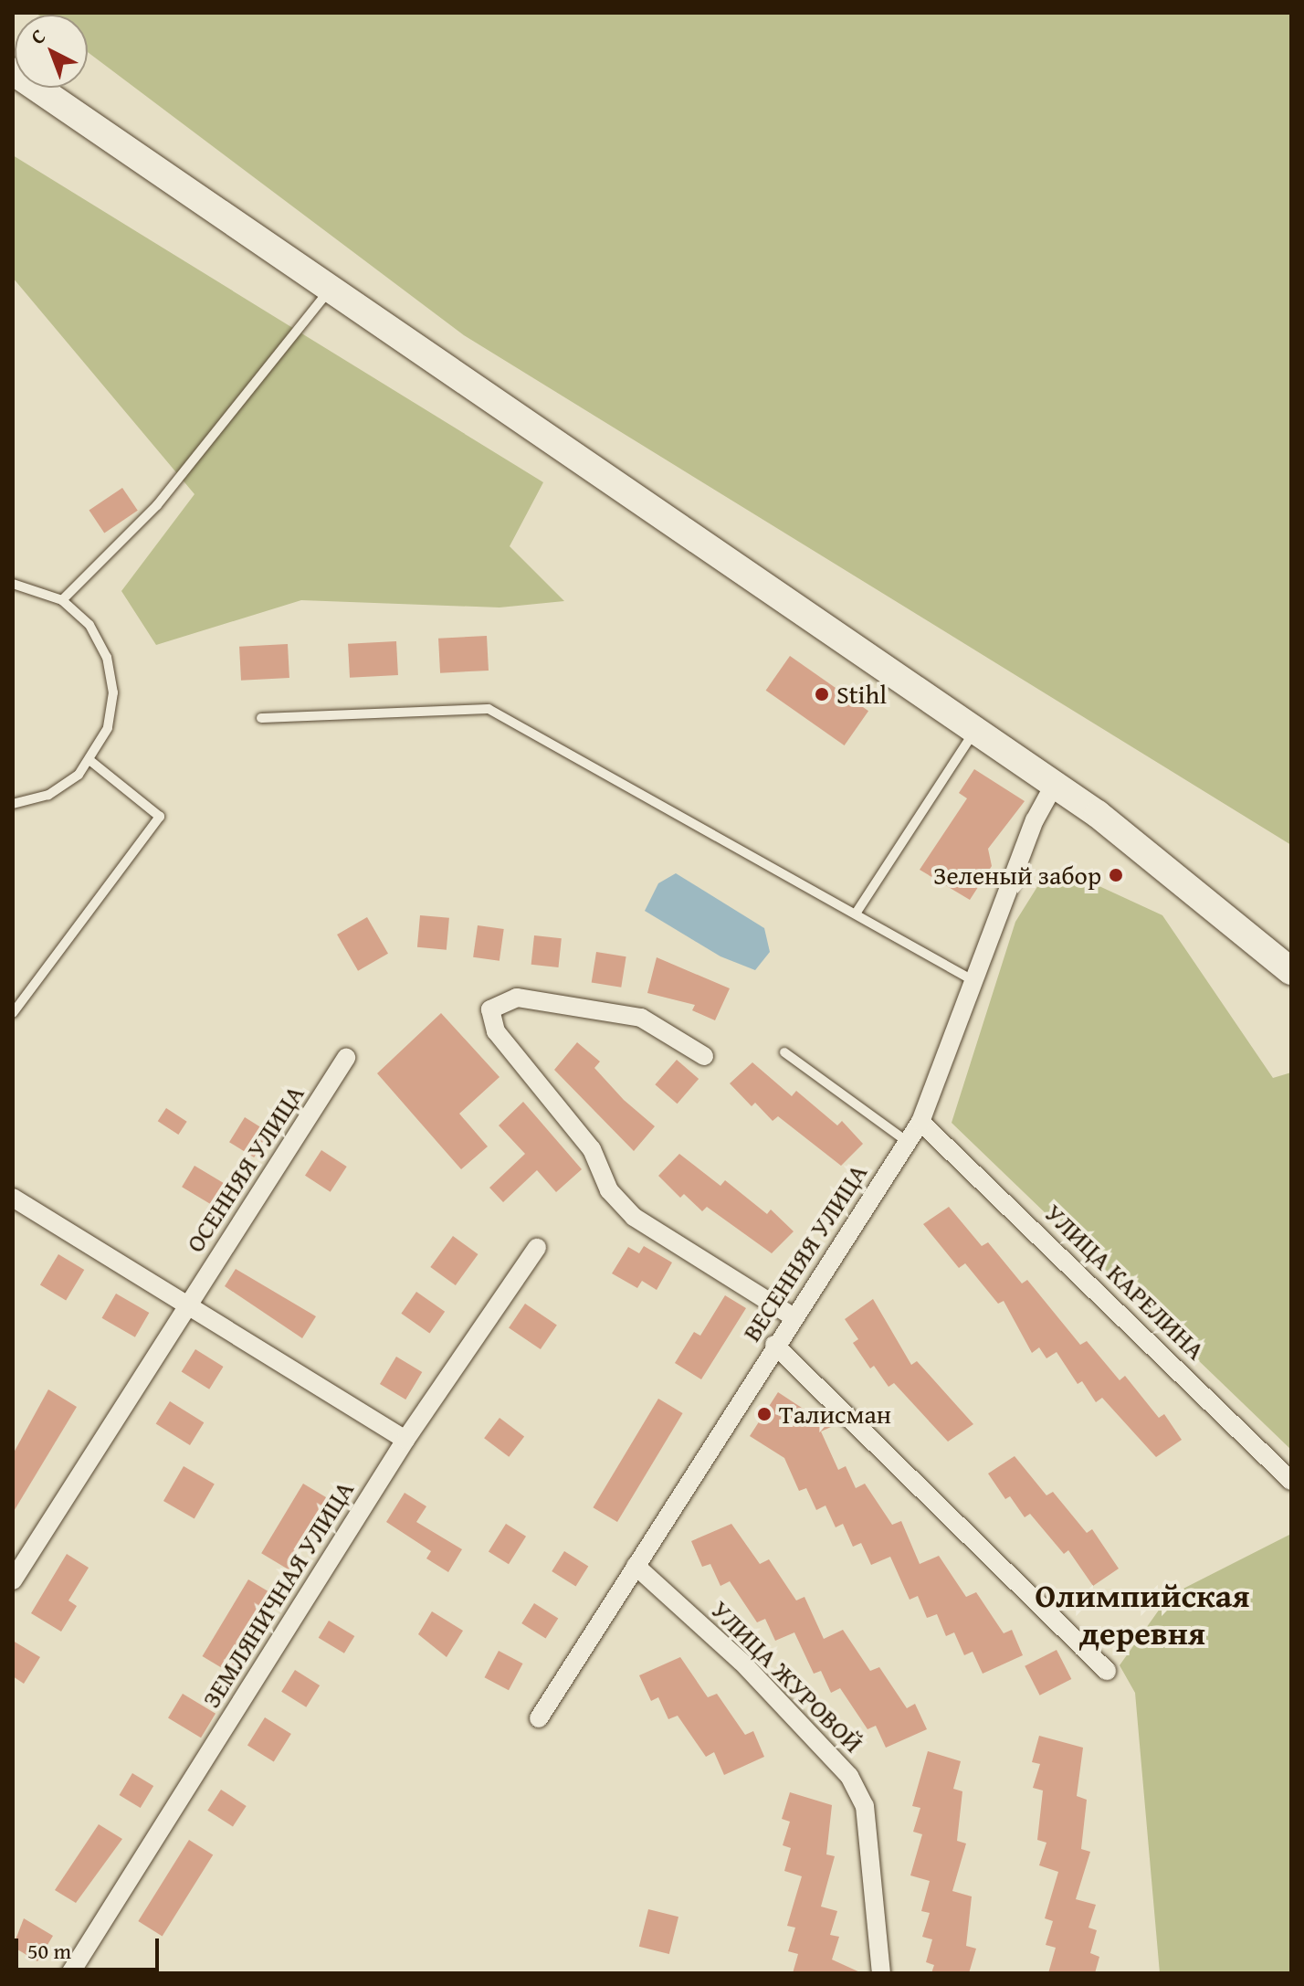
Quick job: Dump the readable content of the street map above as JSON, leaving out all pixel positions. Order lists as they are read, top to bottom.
{
  "streets": {
    "street": [
      "ОСЕННЯЯ УЛИЦА",
      "ВЕСЕННЯЯ УЛИЦА",
      "УЛИЦА КАРЕЛИНА",
      "ЗЕМЛЯНИЧНАЯ УЛИЦА",
      "УЛИЦА ЖУРОВОЙ"
    ]
  },
  "crossings": [
    ["ВЕСЕННЯЯ УЛИЦА", "УЛИЦА КАРЕЛИНА"],
    ["ВЕСЕННЯЯ УЛИЦА", "УЛИЦА ЖУРОВОЙ"]
  ],
  "districts": ["Олимпийская деревня"],
  "places": ["Stihl", "Зеленый забор", "Талисман"],
  "scale_bar": "50 m",
  "north": "top left"
}
